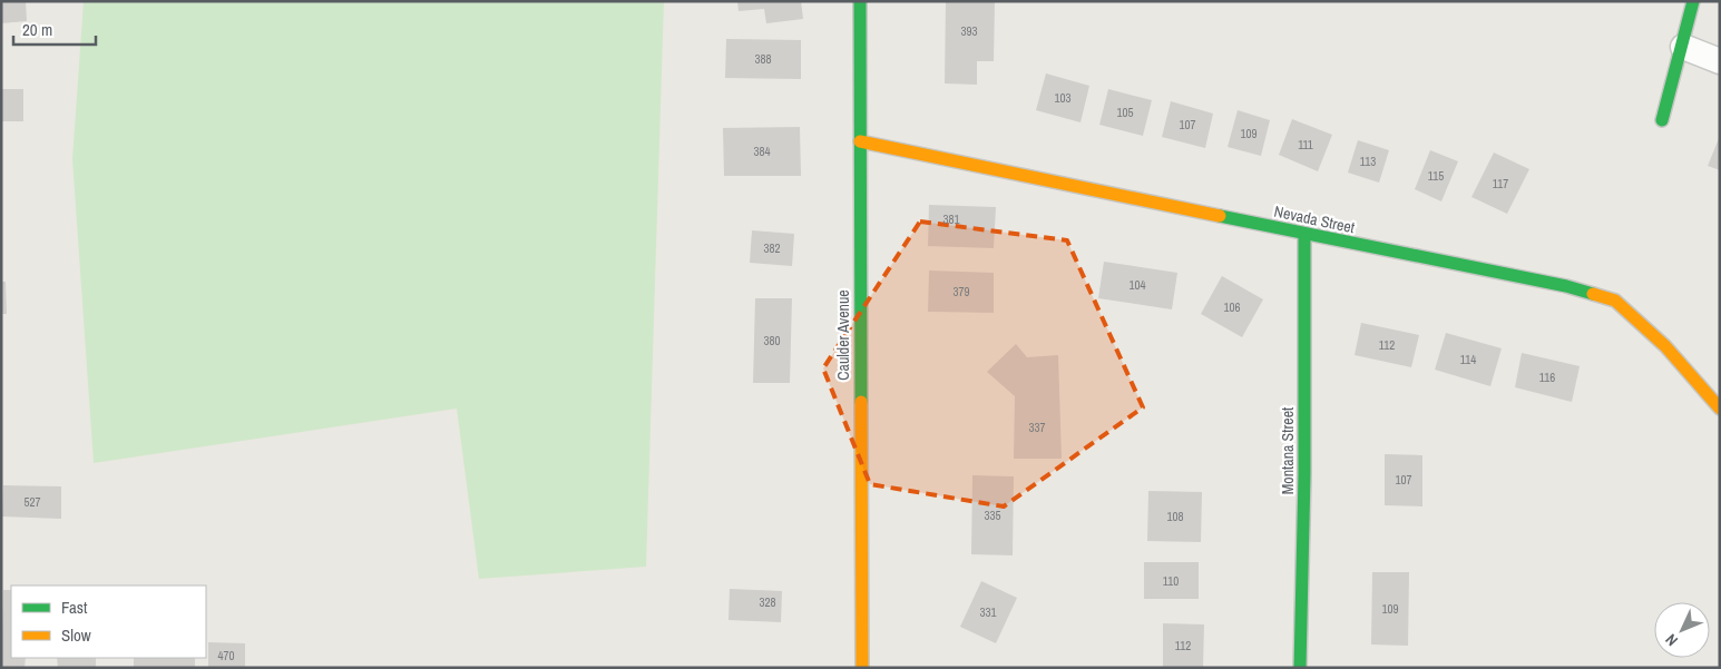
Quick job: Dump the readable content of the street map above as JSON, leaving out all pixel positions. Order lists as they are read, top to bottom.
{
  "streets": {
    "street": ["Nevada Street", "Caulder Avenue", "Montana Street"]
  },
  "crossings": [
    ["Nevada Street", "Caulder Avenue"],
    ["Nevada Street", "Montana Street"]
  ],
  "house_numbers": [
    "393",
    "388",
    "103",
    "105",
    "107",
    "109",
    "111",
    "384",
    "113",
    "115",
    "117",
    "381",
    "382",
    "104",
    "379",
    "106",
    "380",
    "112",
    "114",
    "116",
    "337",
    "107",
    "527",
    "335",
    "108",
    "110",
    "328",
    "109",
    "331",
    "112",
    "470"
  ],
  "legend": ["Fast", "Slow"],
  "scale_bar": "20 m",
  "north": "bottom left"
}
